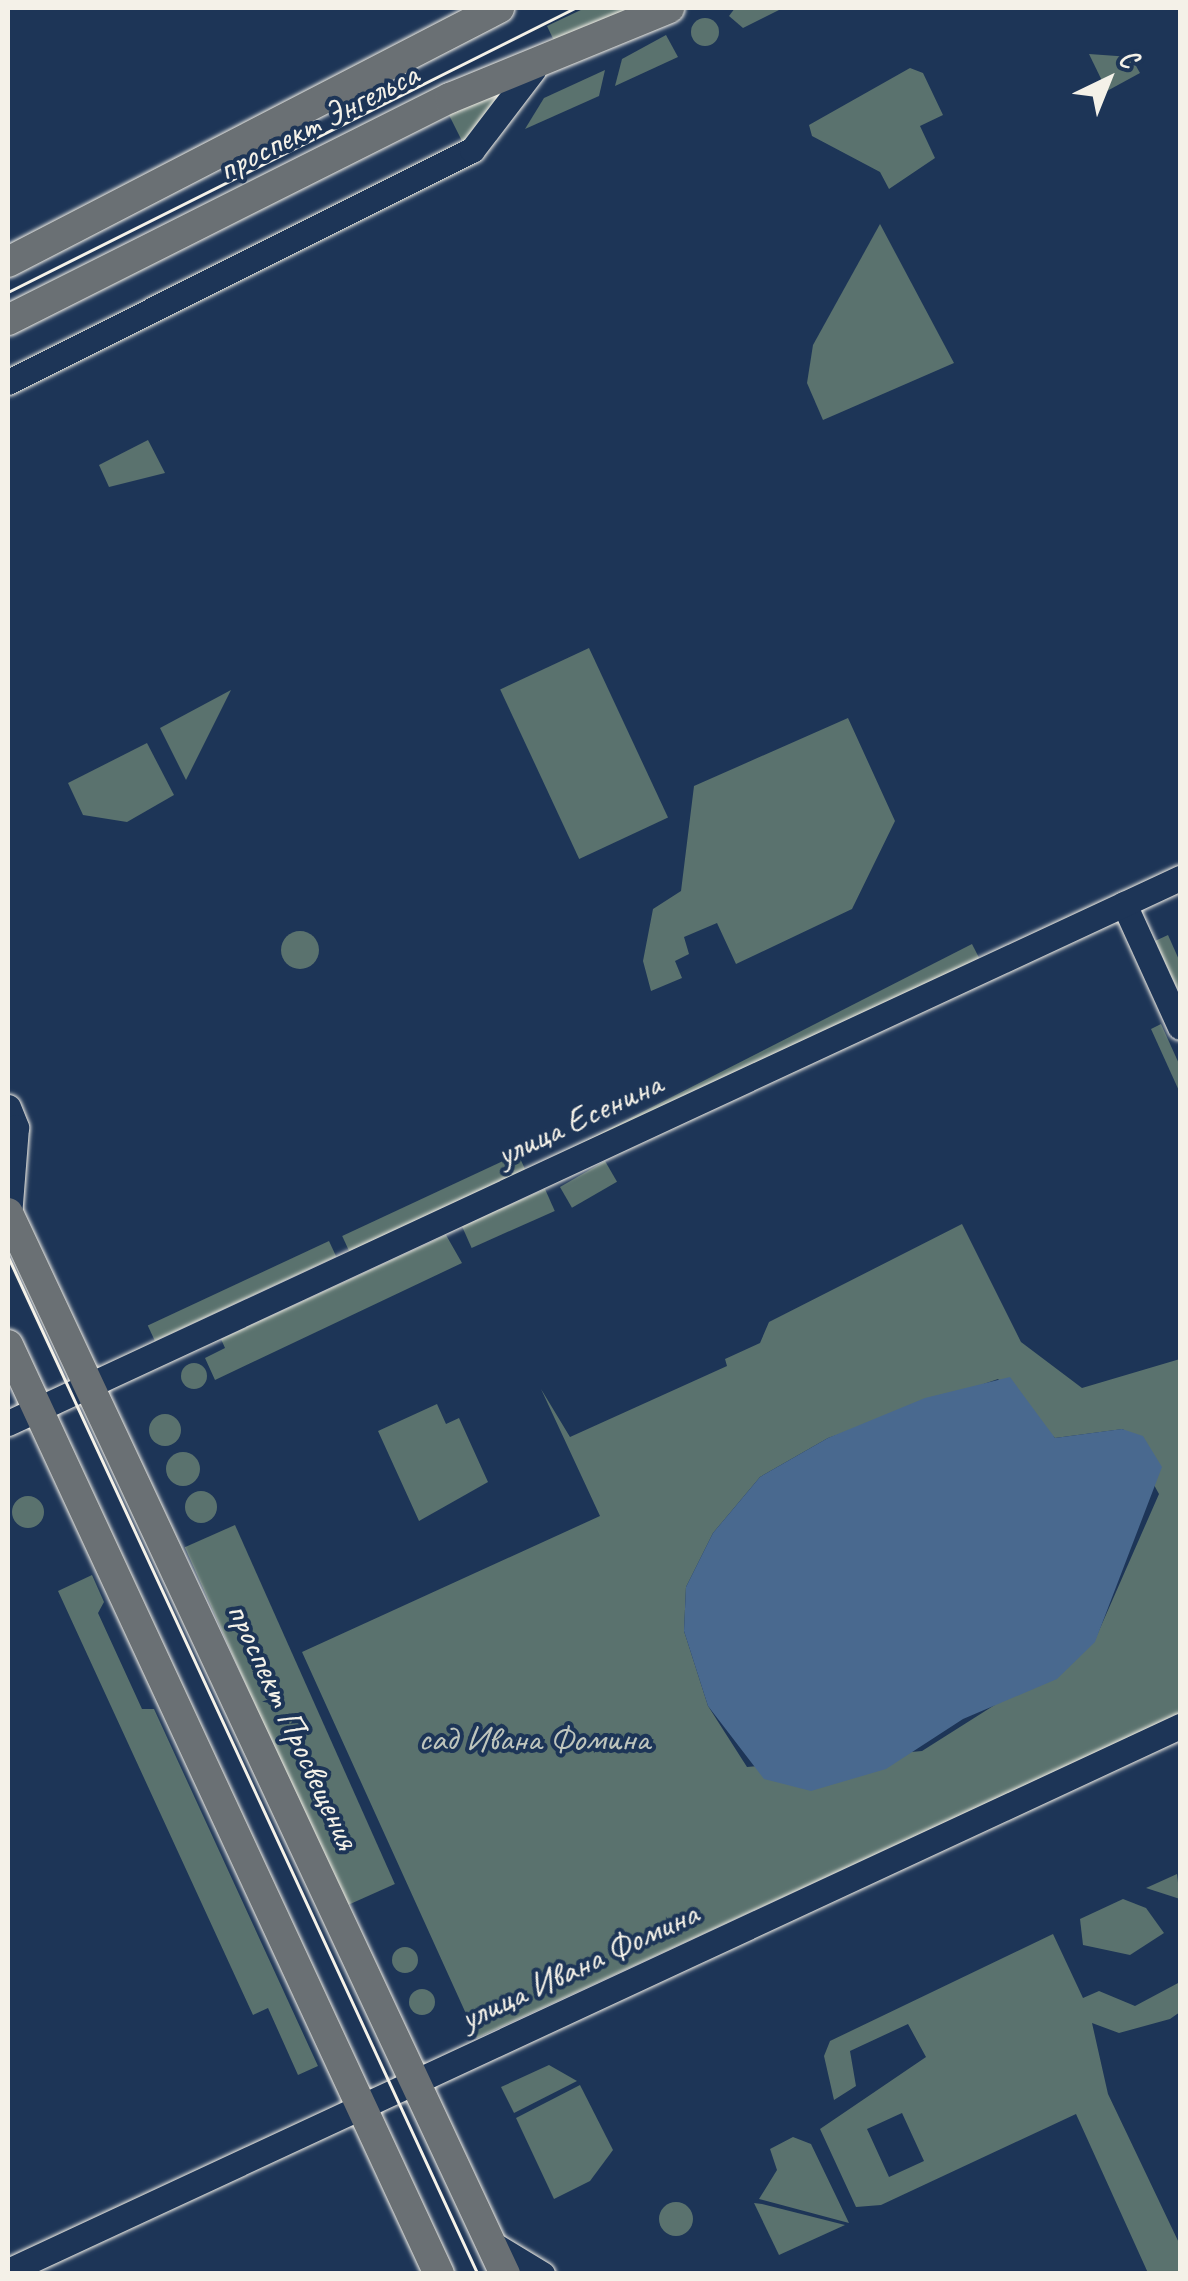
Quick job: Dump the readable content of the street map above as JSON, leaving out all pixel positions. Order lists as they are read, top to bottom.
{
  "streets": {
    "main road": ["проспект Энгельса", "проспект Просвещения"],
    "street": ["улица Есенина", "улица Ивана Фомина"]
  },
  "crossings": [
    ["улица Есенина", "проспект Просвещения"],
    ["проспект Просвещения", "улица Ивана Фомина"]
  ],
  "parks": ["сад Ивана Фомина"],
  "north": "top right"
}
